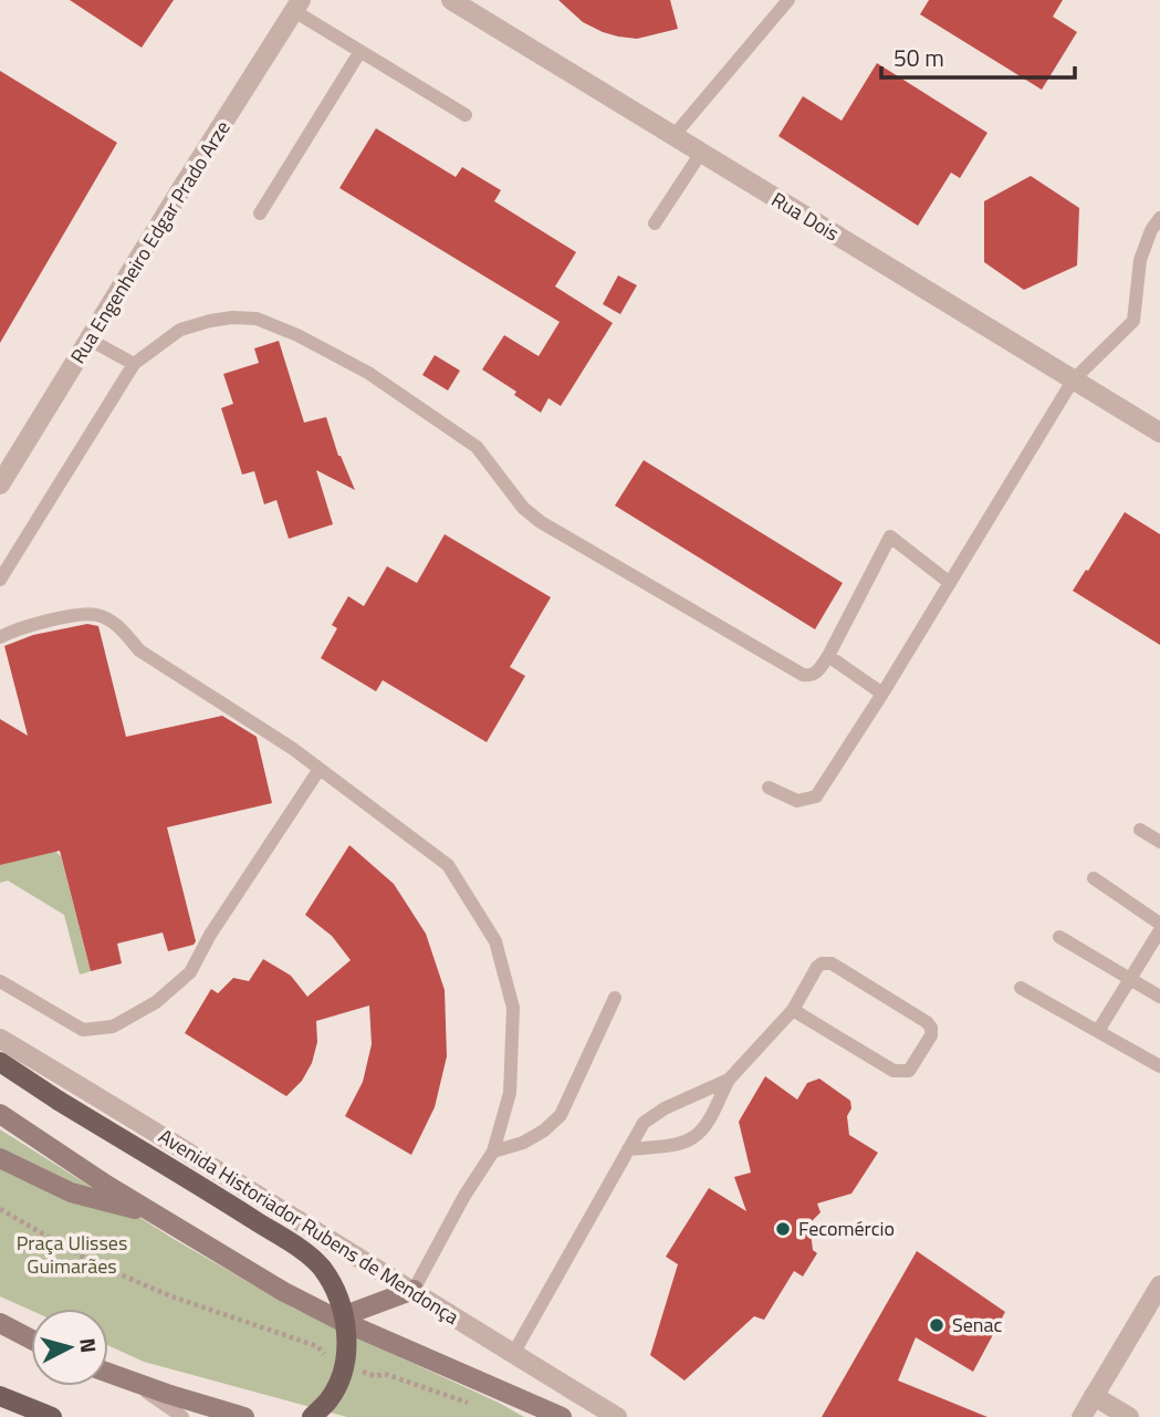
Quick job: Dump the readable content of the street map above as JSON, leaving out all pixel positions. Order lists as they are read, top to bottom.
{
  "streets": {
    "street": ["Rua Dois", "Rua Engenheiro Edgar Prado Arze", "Avenida Historiador Rubens de Mendonça"]
  },
  "parks": ["Praça Ulisses Guimarães"],
  "places": ["Fecomércio", "Senac"],
  "scale_bar": "50 m",
  "north": "right"
}
